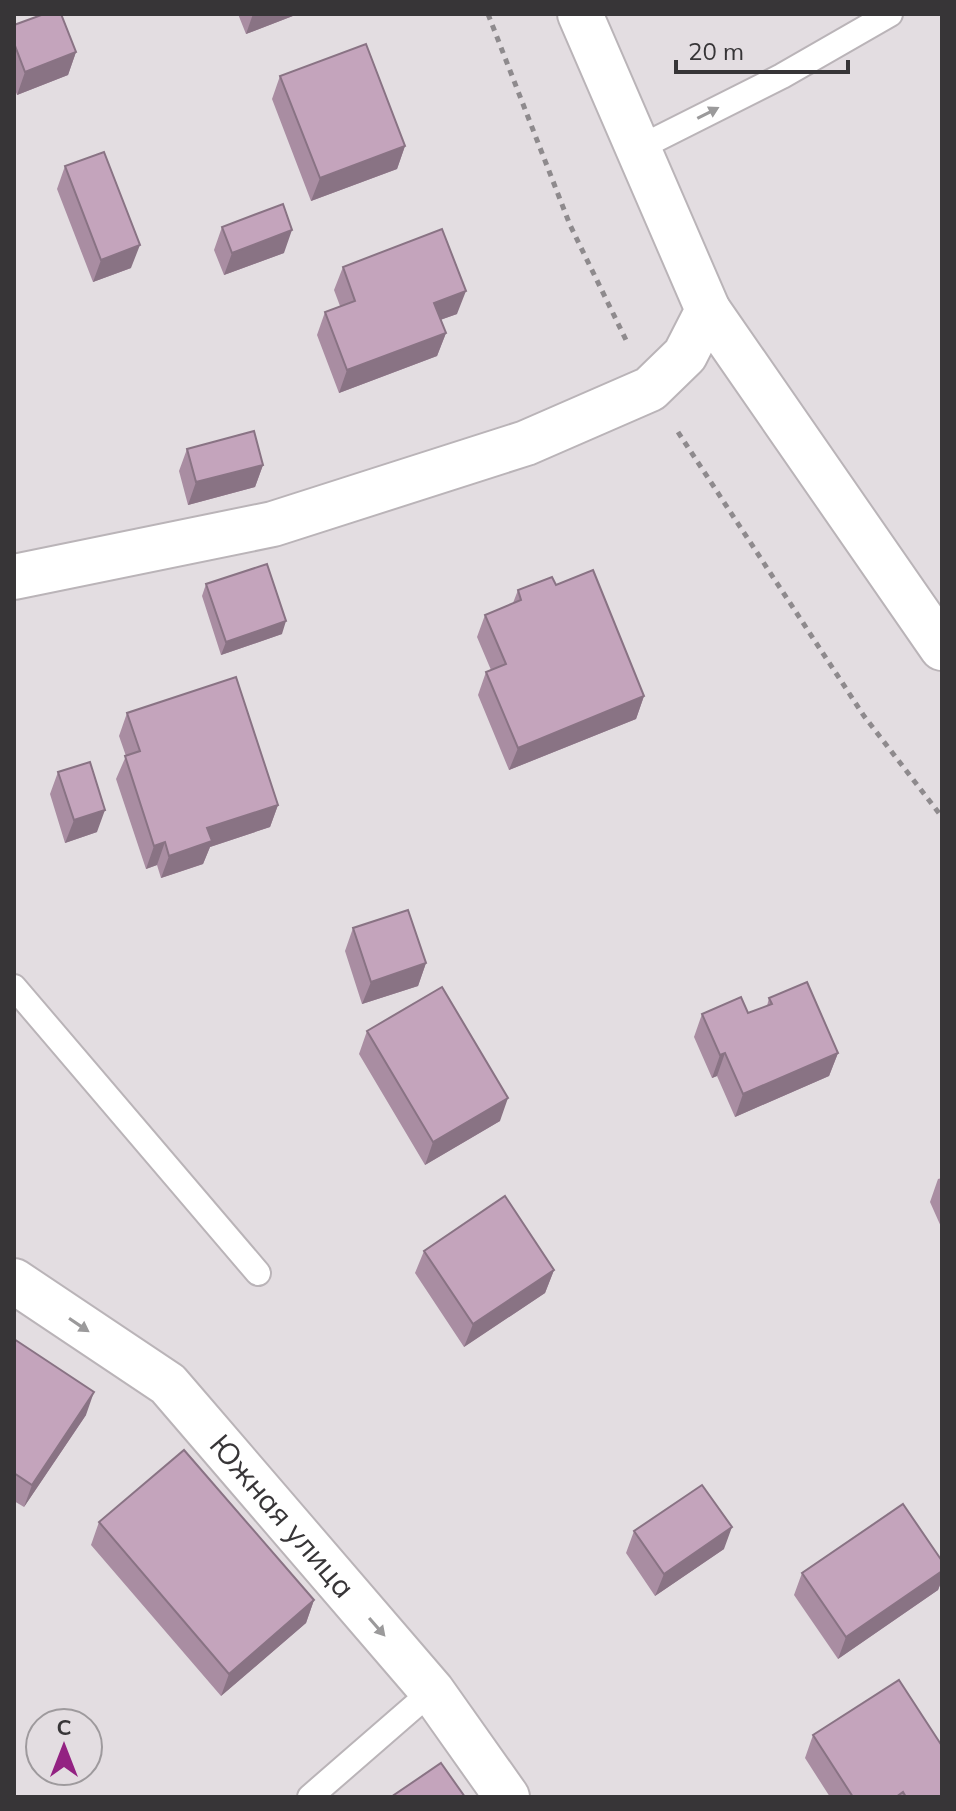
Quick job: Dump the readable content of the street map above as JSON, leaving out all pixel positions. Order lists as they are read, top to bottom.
{
  "streets": {
    "street": ["Южная улица"]
  },
  "one_way": ["Южная улица"],
  "scale_bar": "20 m",
  "north": "top"
}
